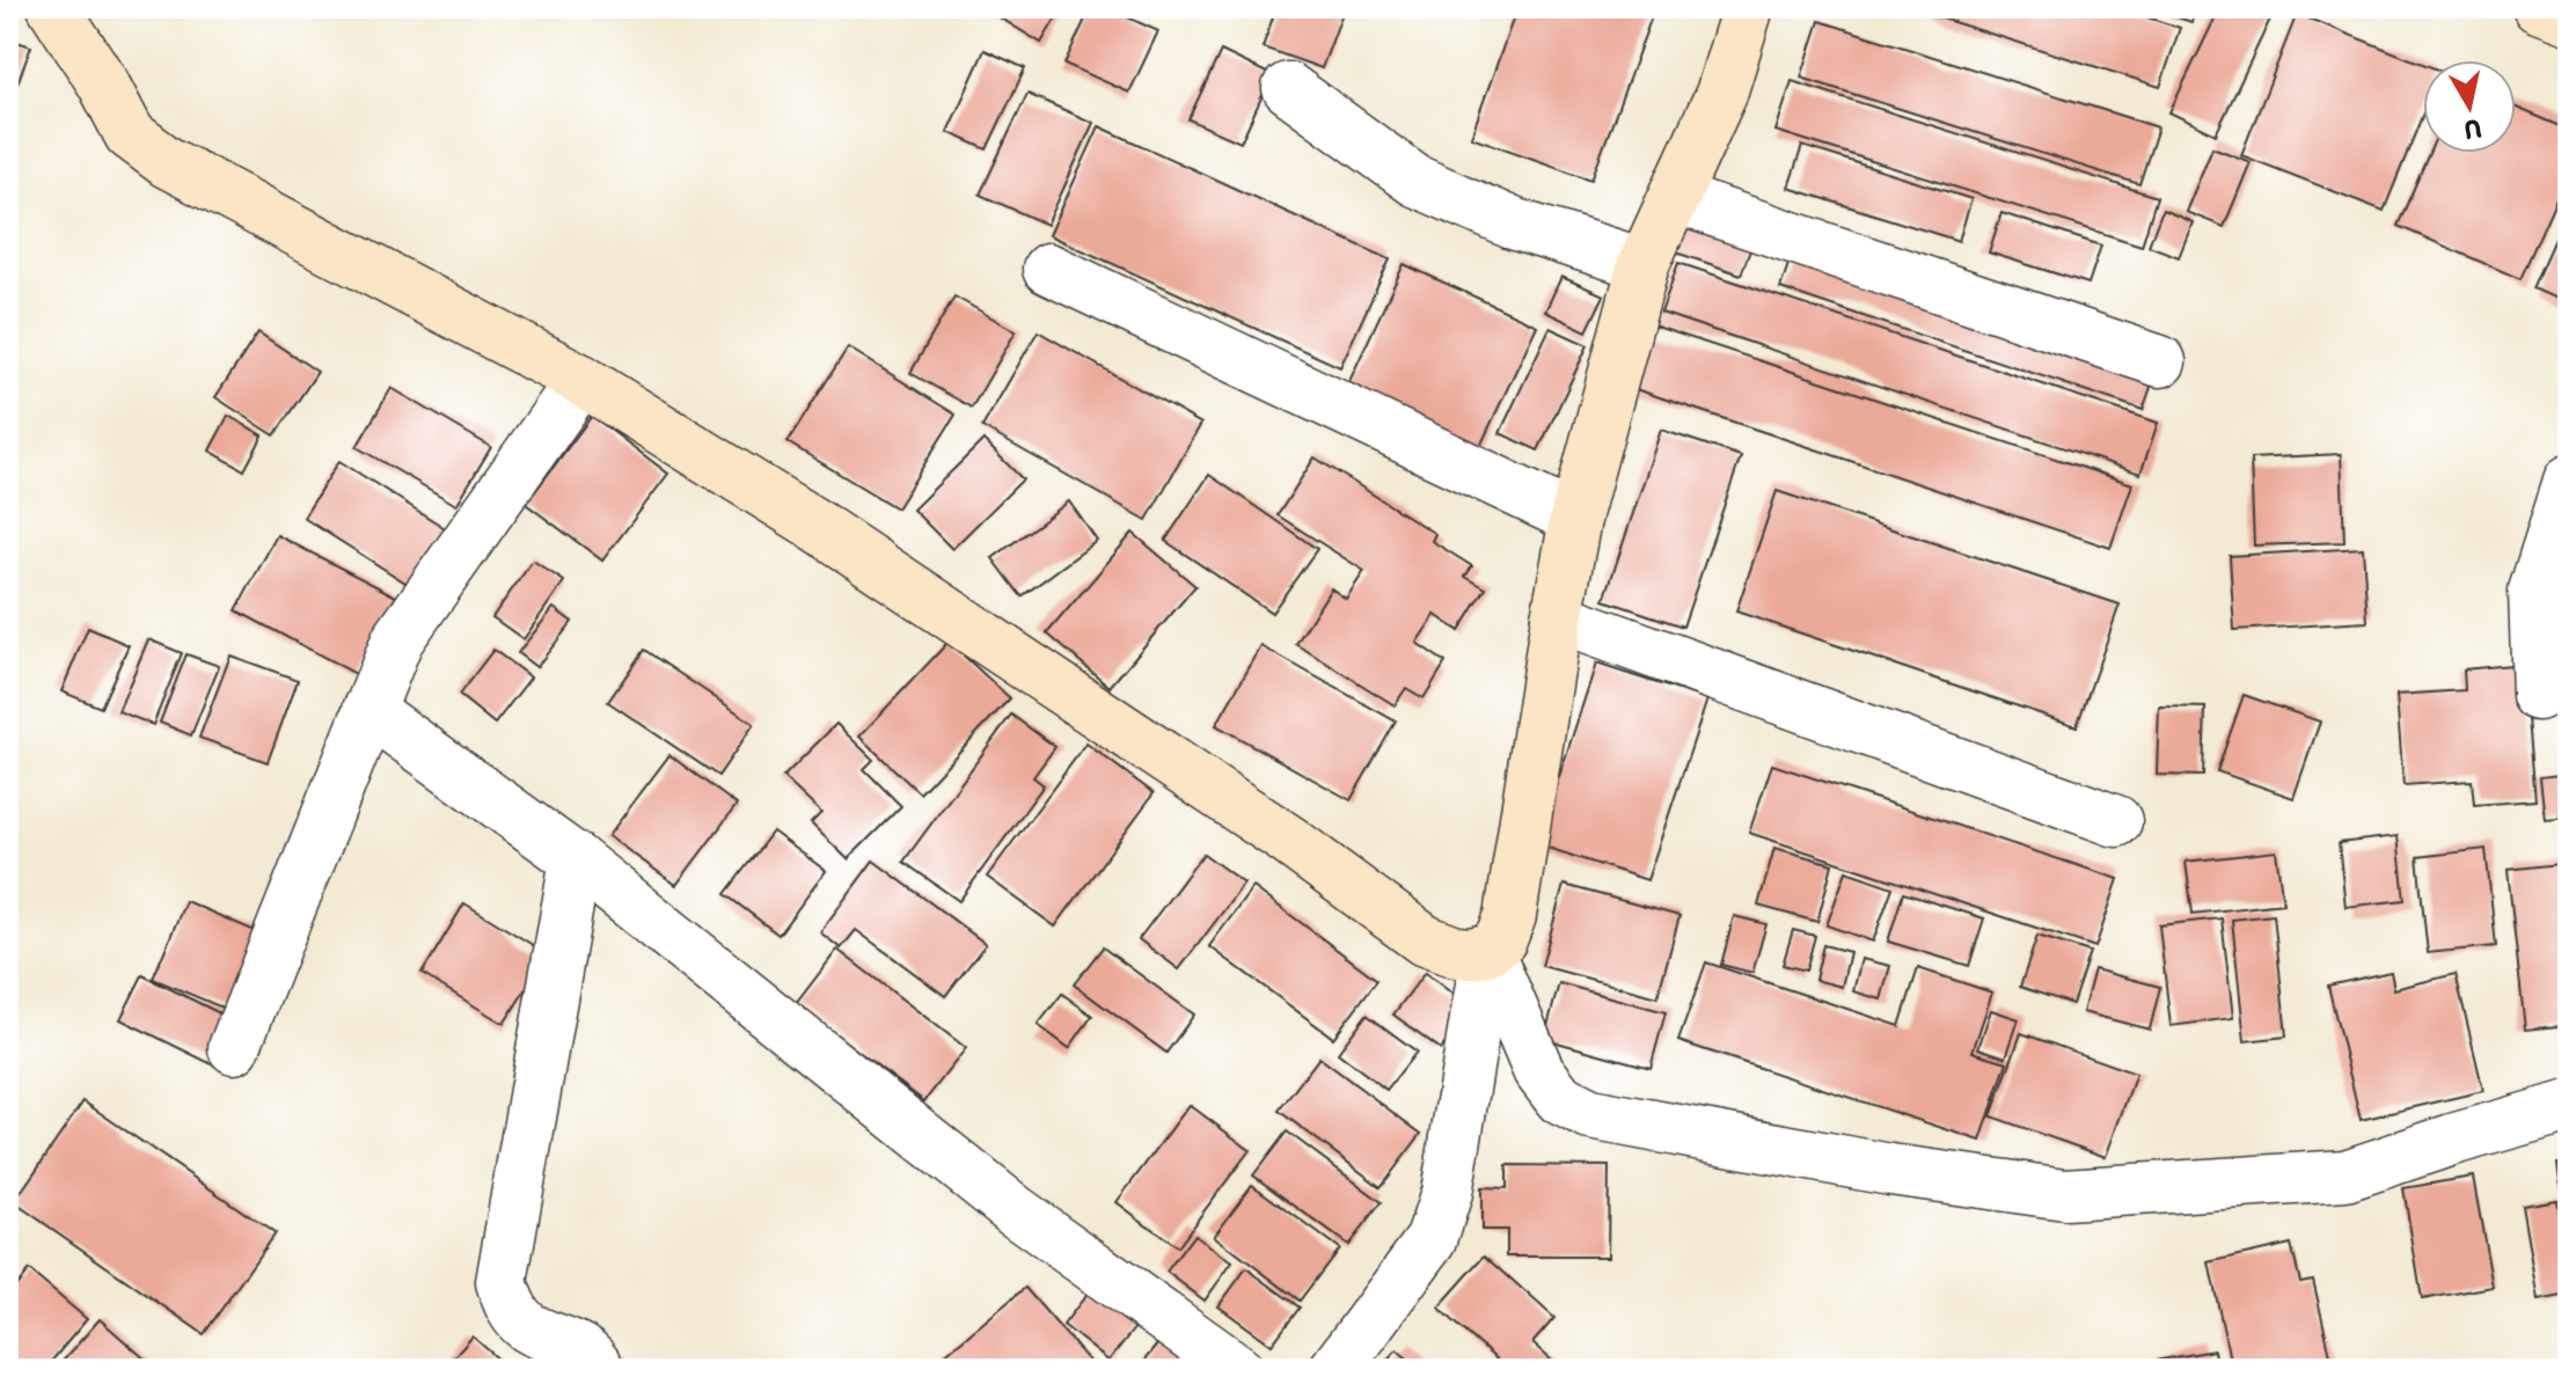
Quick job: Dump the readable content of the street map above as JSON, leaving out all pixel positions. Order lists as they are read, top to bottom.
{
  "north": "bottom"
}
